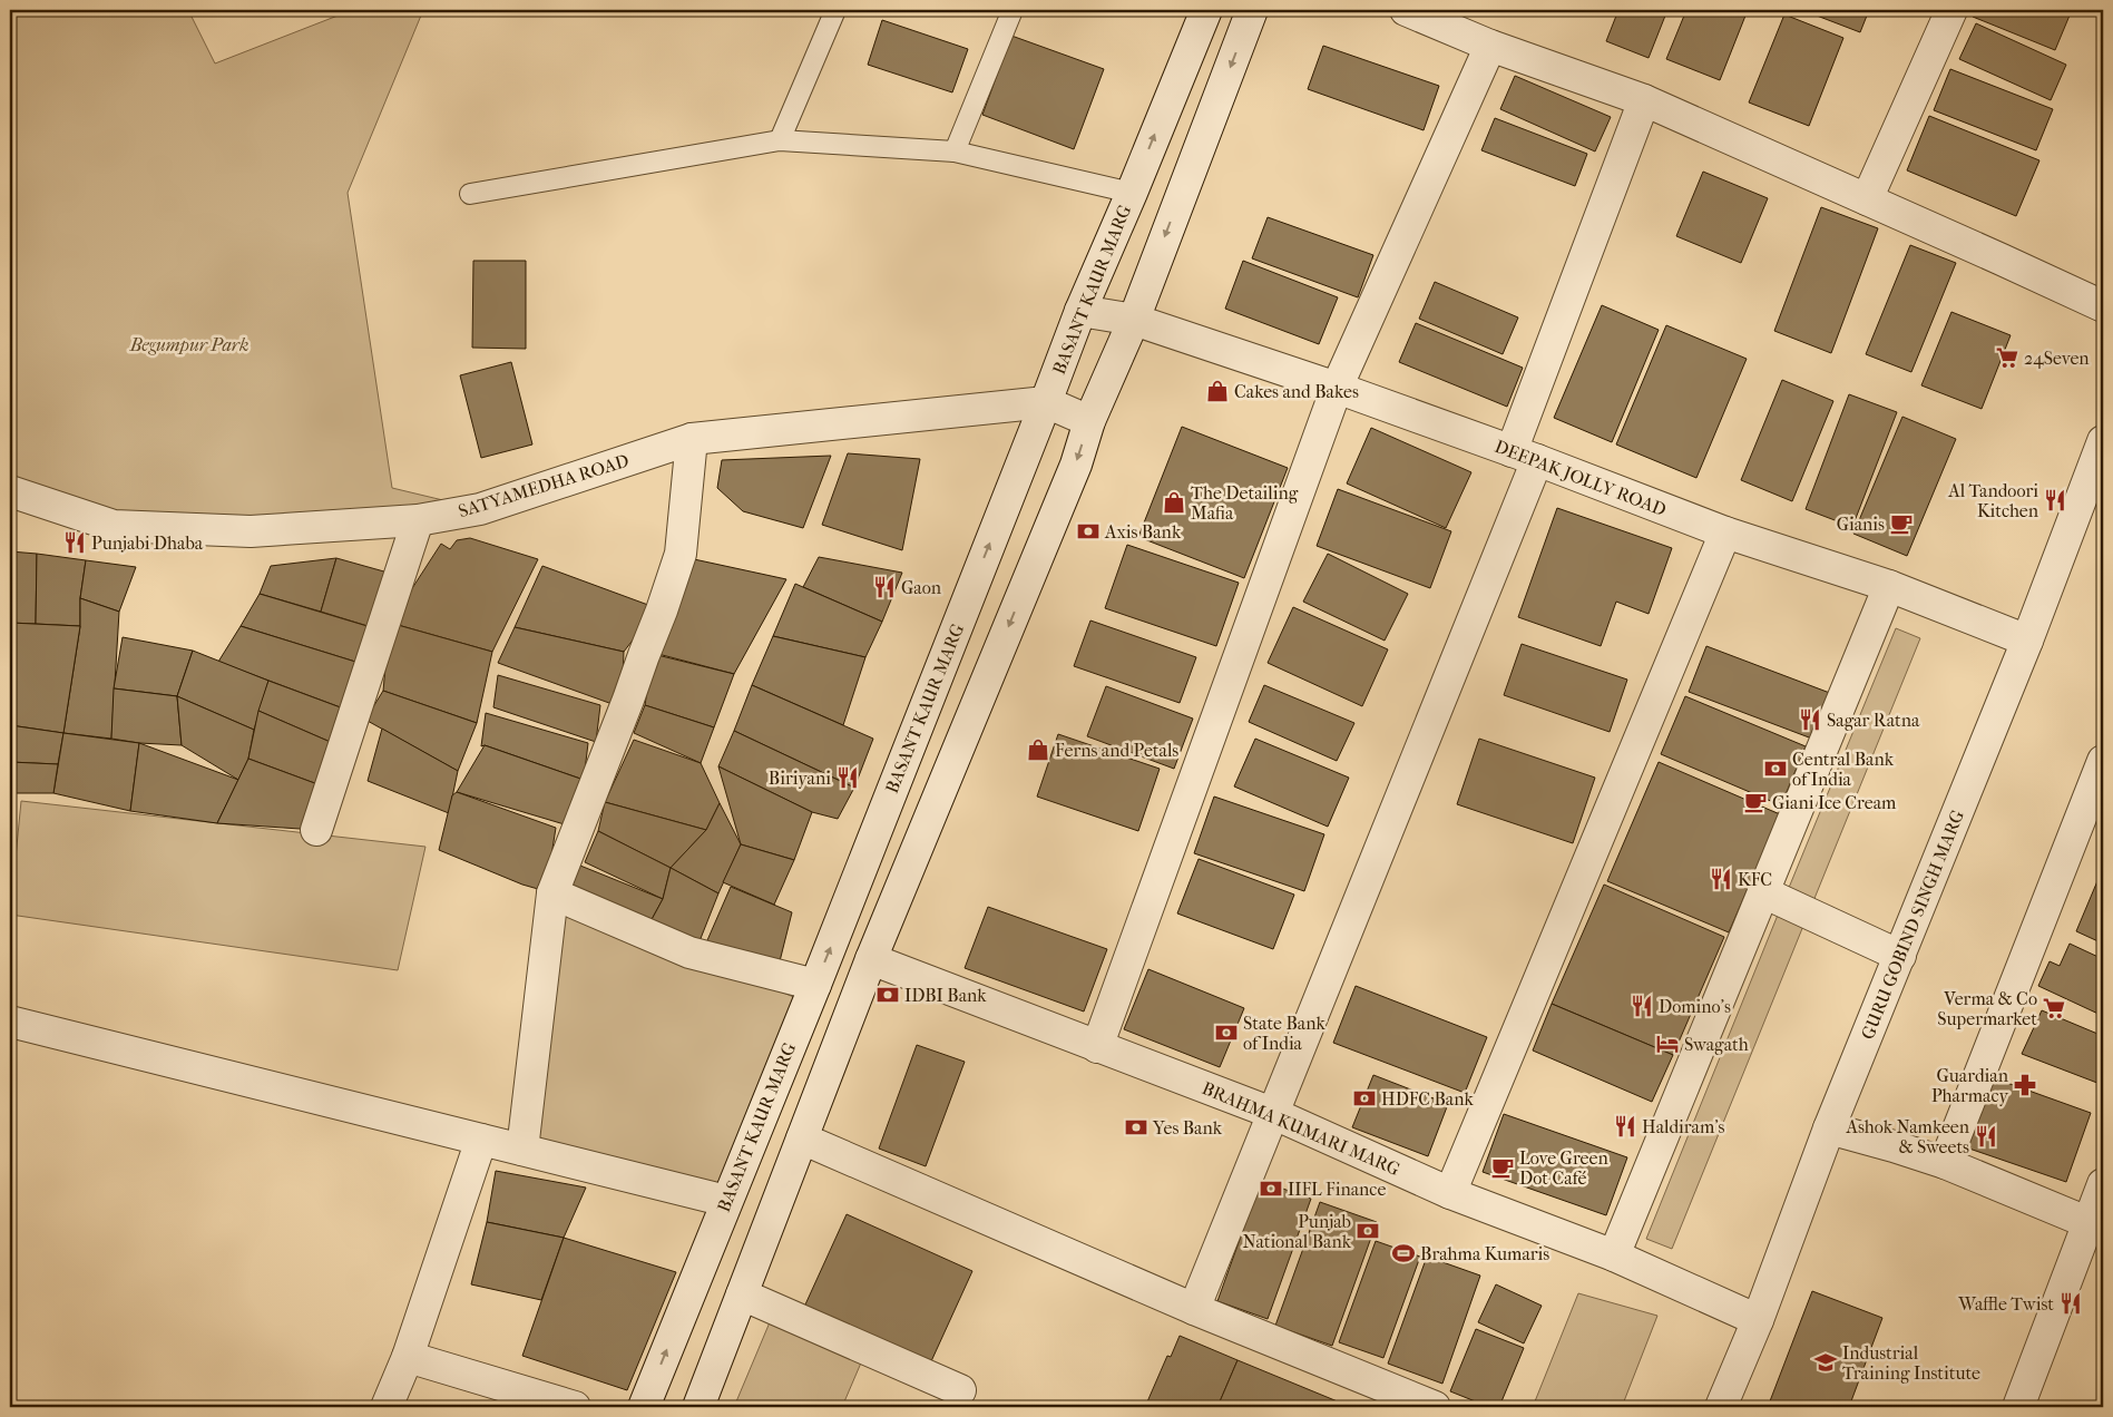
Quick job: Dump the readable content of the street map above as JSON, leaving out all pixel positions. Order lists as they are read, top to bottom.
{
  "streets": {
    "street": [
      "BASANT KAUR MARG",
      "DEEPAK JOLLY ROAD",
      "SATYAMEDHA ROAD",
      "GURU GOBIND SINGH MARG",
      "BRAHMA KUMARI MARG"
    ]
  },
  "crossings": [
    ["BASANT KAUR MARG", "DEEPAK JOLLY ROAD"],
    ["BASANT KAUR MARG", "SATYAMEDHA ROAD"],
    ["DEEPAK JOLLY ROAD", "GURU GOBIND SINGH MARG"],
    ["GURU GOBIND SINGH MARG", "BRAHMA KUMARI MARG"]
  ],
  "parks": ["Begumpur Park"],
  "places": {
    "supermarket": ["24Seven", "Verma & Co Supermarket"],
    "shop": ["Cakes and Bakes", "The Detailing Mafia", "Ferns and Petals"],
    "restaurant": [
      "Al Tandoori Kitchen",
      "Punjabi Dhaba",
      "Gaon",
      "Sagar Ratna",
      "Biriyani",
      "KFC",
      "Domino's",
      "Haldiram's",
      "Ashok Namkeen & Sweets",
      "Waffle Twist"
    ],
    "cafe": ["Gianis", "Giani Ice Cream", "Love Green Dot Café"],
    "bank": [
      "Axis Bank",
      "Central Bank of India",
      "IDBI Bank",
      "State Bank of India",
      "HDFC Bank",
      "Yes Bank",
      "IIFL Finance",
      "Punjab National Bank"
    ],
    "hotel": ["Swagath"],
    "pharmacy": ["Guardian Pharmacy"],
    "sports": ["Brahma Kumaris"],
    "school or university": ["Industrial Training Institute"]
  }
}
